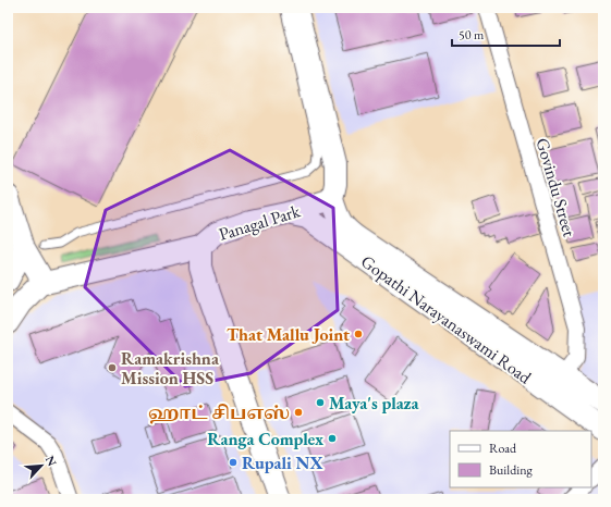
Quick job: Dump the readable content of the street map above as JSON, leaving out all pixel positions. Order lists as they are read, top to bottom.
{
  "streets": {
    "main road": ["Panagal Park", "Gopathi Narayanaswami Road"],
    "street": ["Govindu Street"]
  },
  "crossings": [
    ["Govindu Street", "Gopathi Narayanaswami Road"],
    ["Panagal Park", "Gopathi Narayanaswami Road"]
  ],
  "places": [
    "That Mallu Joint",
    "Ramakrishna Mission HSS",
    "Maya's plaza",
    "ஹாட் சிபஎஸ்",
    "Ranga Complex",
    "Rupali NX"
  ],
  "legend": ["Road", "Building"],
  "scale_bar": "50 m",
  "north": "top right"
}
